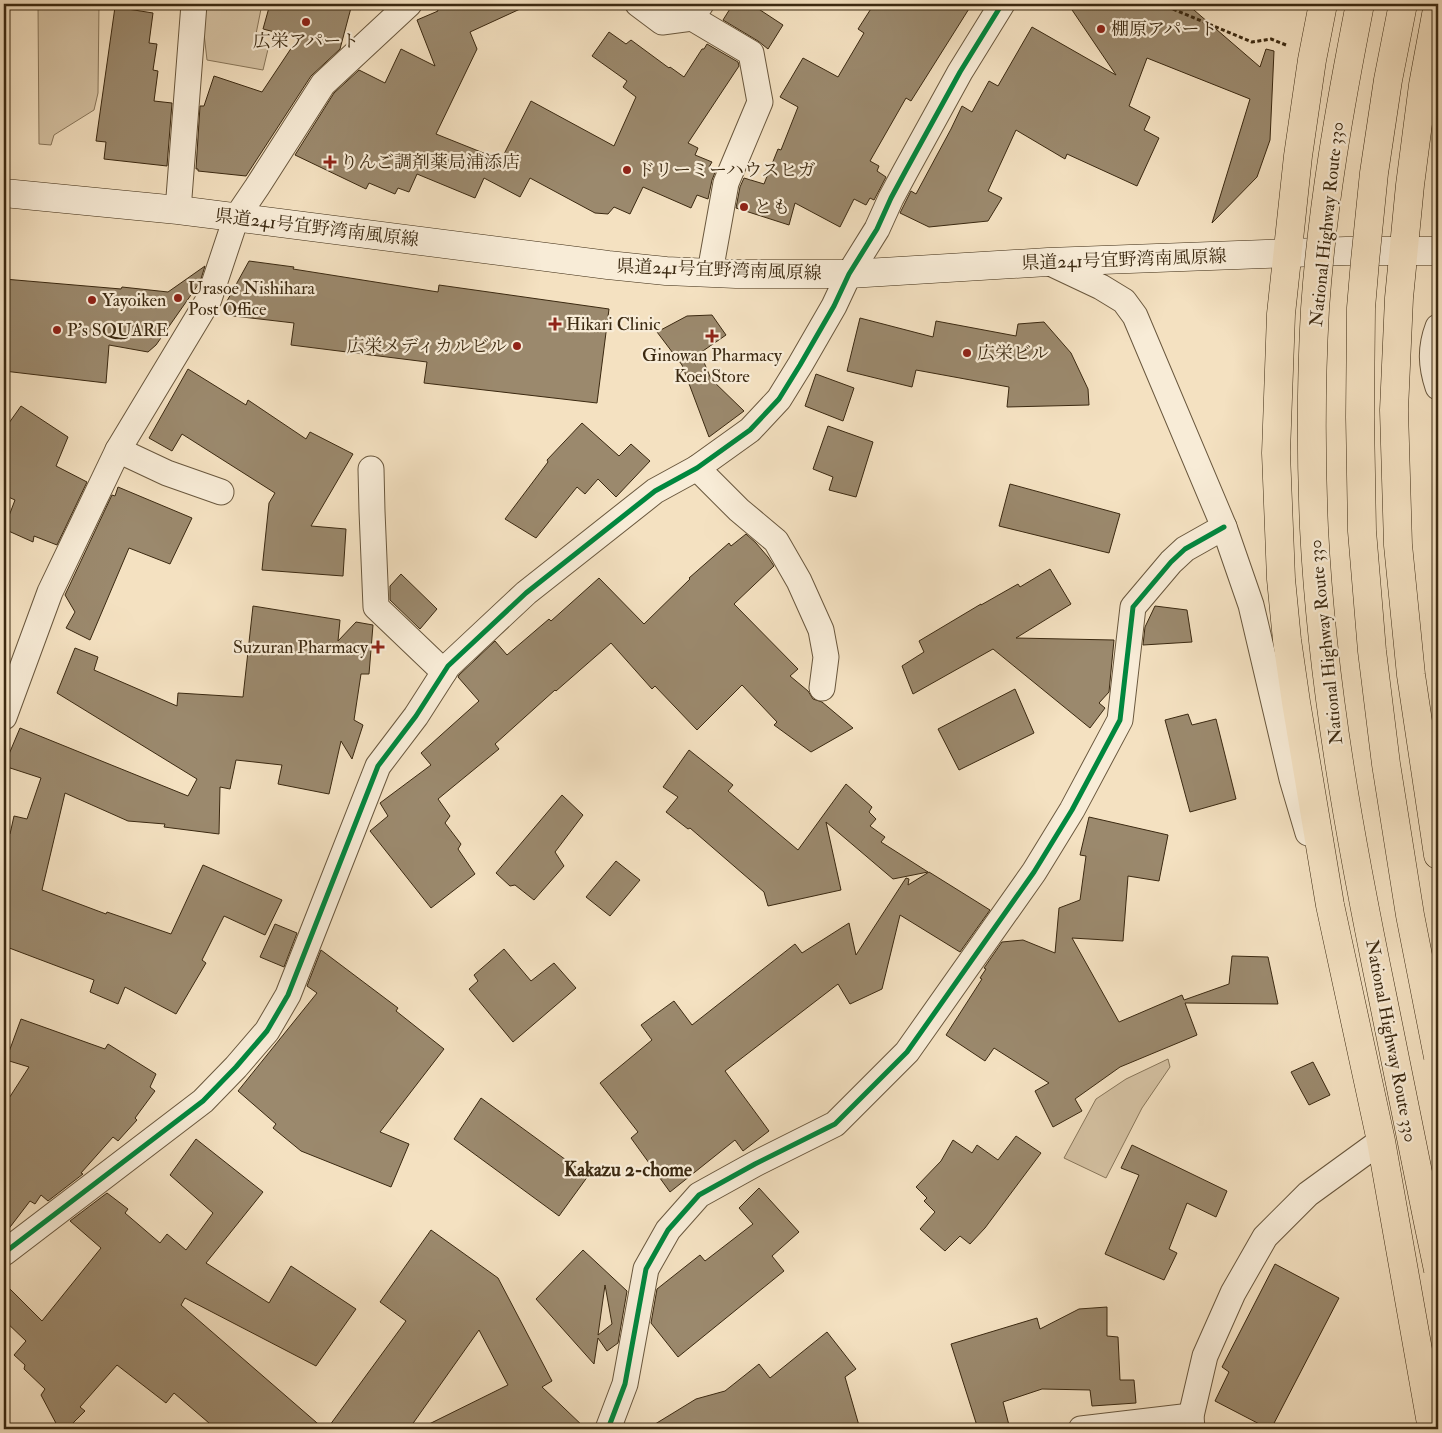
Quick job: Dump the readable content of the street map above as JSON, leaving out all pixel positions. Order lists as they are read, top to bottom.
{
  "streets": {
    "highway": ["National Highway Route 330"],
    "main road": ["県道241号宜野湾南風原線"]
  },
  "districts": ["Kakazu 2-chome"],
  "places": {
    "other": [
      "広栄アパート",
      "棚原アパート",
      "ドリーミーハウスヒガ",
      "とも",
      "Urasoe Nishihara Post Office",
      "Yayoiken",
      "P's SQUARE",
      "広栄メディカルビル",
      "広栄ビル"
    ],
    "health": [
      "りんご調剤薬局浦添店",
      "Hikari Clinic",
      "Ginowan Pharmacy Koei Store",
      "Suzuran Pharmacy"
    ]
  }
}
